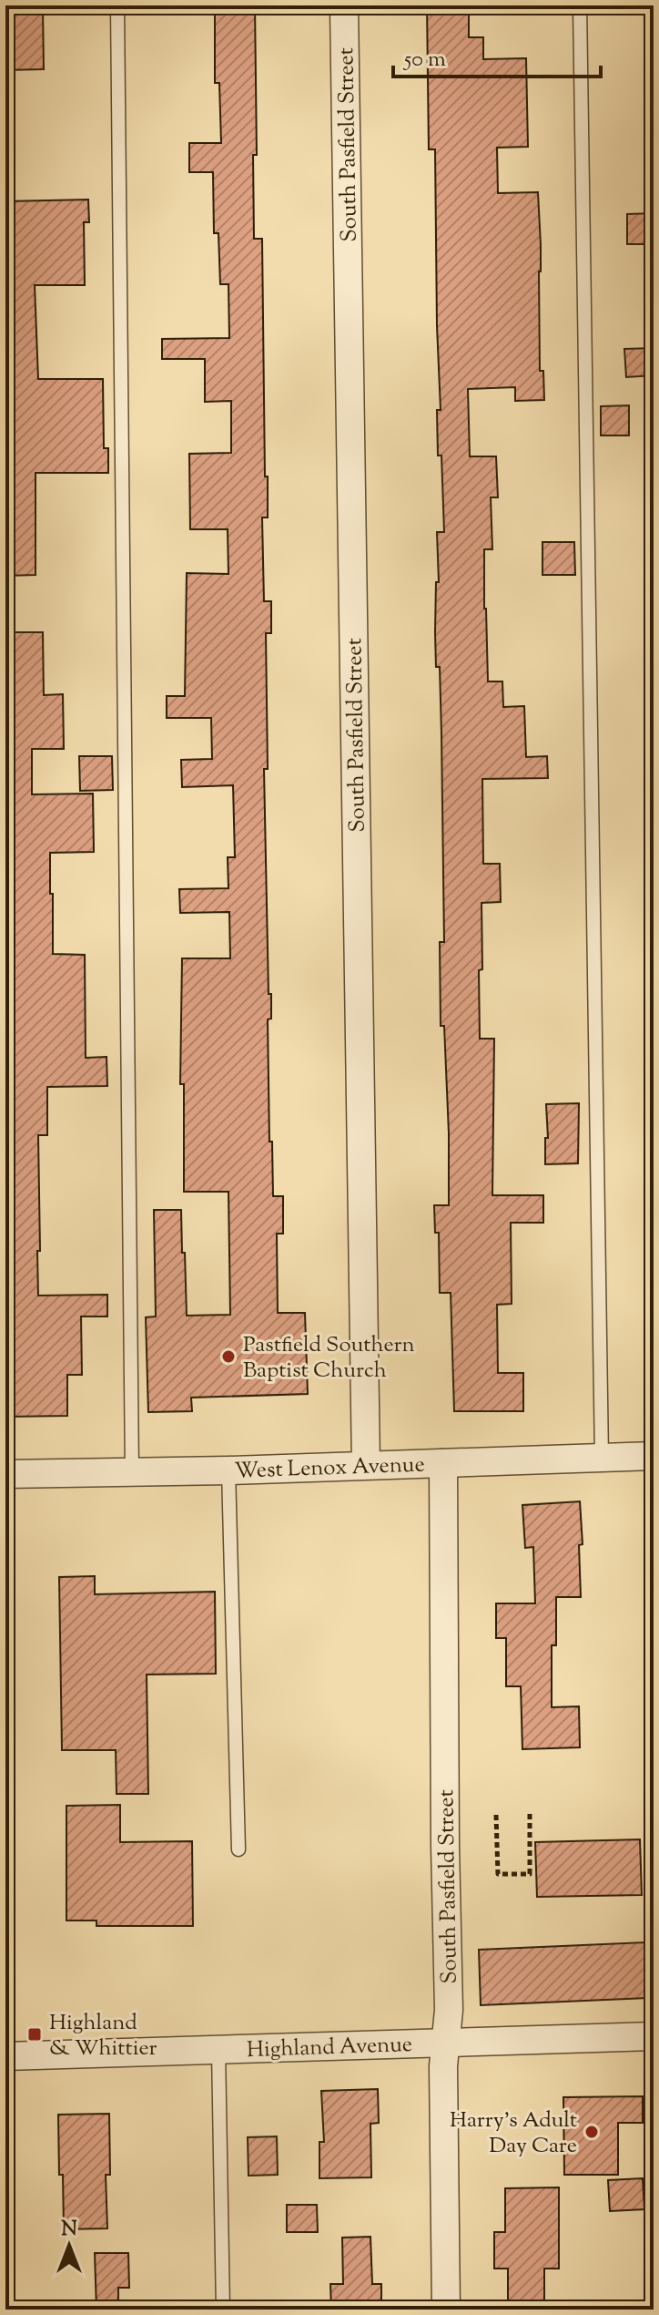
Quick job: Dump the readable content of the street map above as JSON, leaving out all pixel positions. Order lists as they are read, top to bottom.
{
  "streets": {
    "street": ["South Pasfield Street", "West Lenox Avenue", "Highland Avenue"]
  },
  "crossings": [
    ["South Pasfield Street", "West Lenox Avenue"],
    ["South Pasfield Street", "Highland Avenue"]
  ],
  "places": {
    "other": ["Pastfield Southern Baptist Church", "Harry's Adult Day Care"],
    "transit": ["Highland & Whittier"]
  },
  "scale_bar": "50 m",
  "north": "top"
}
